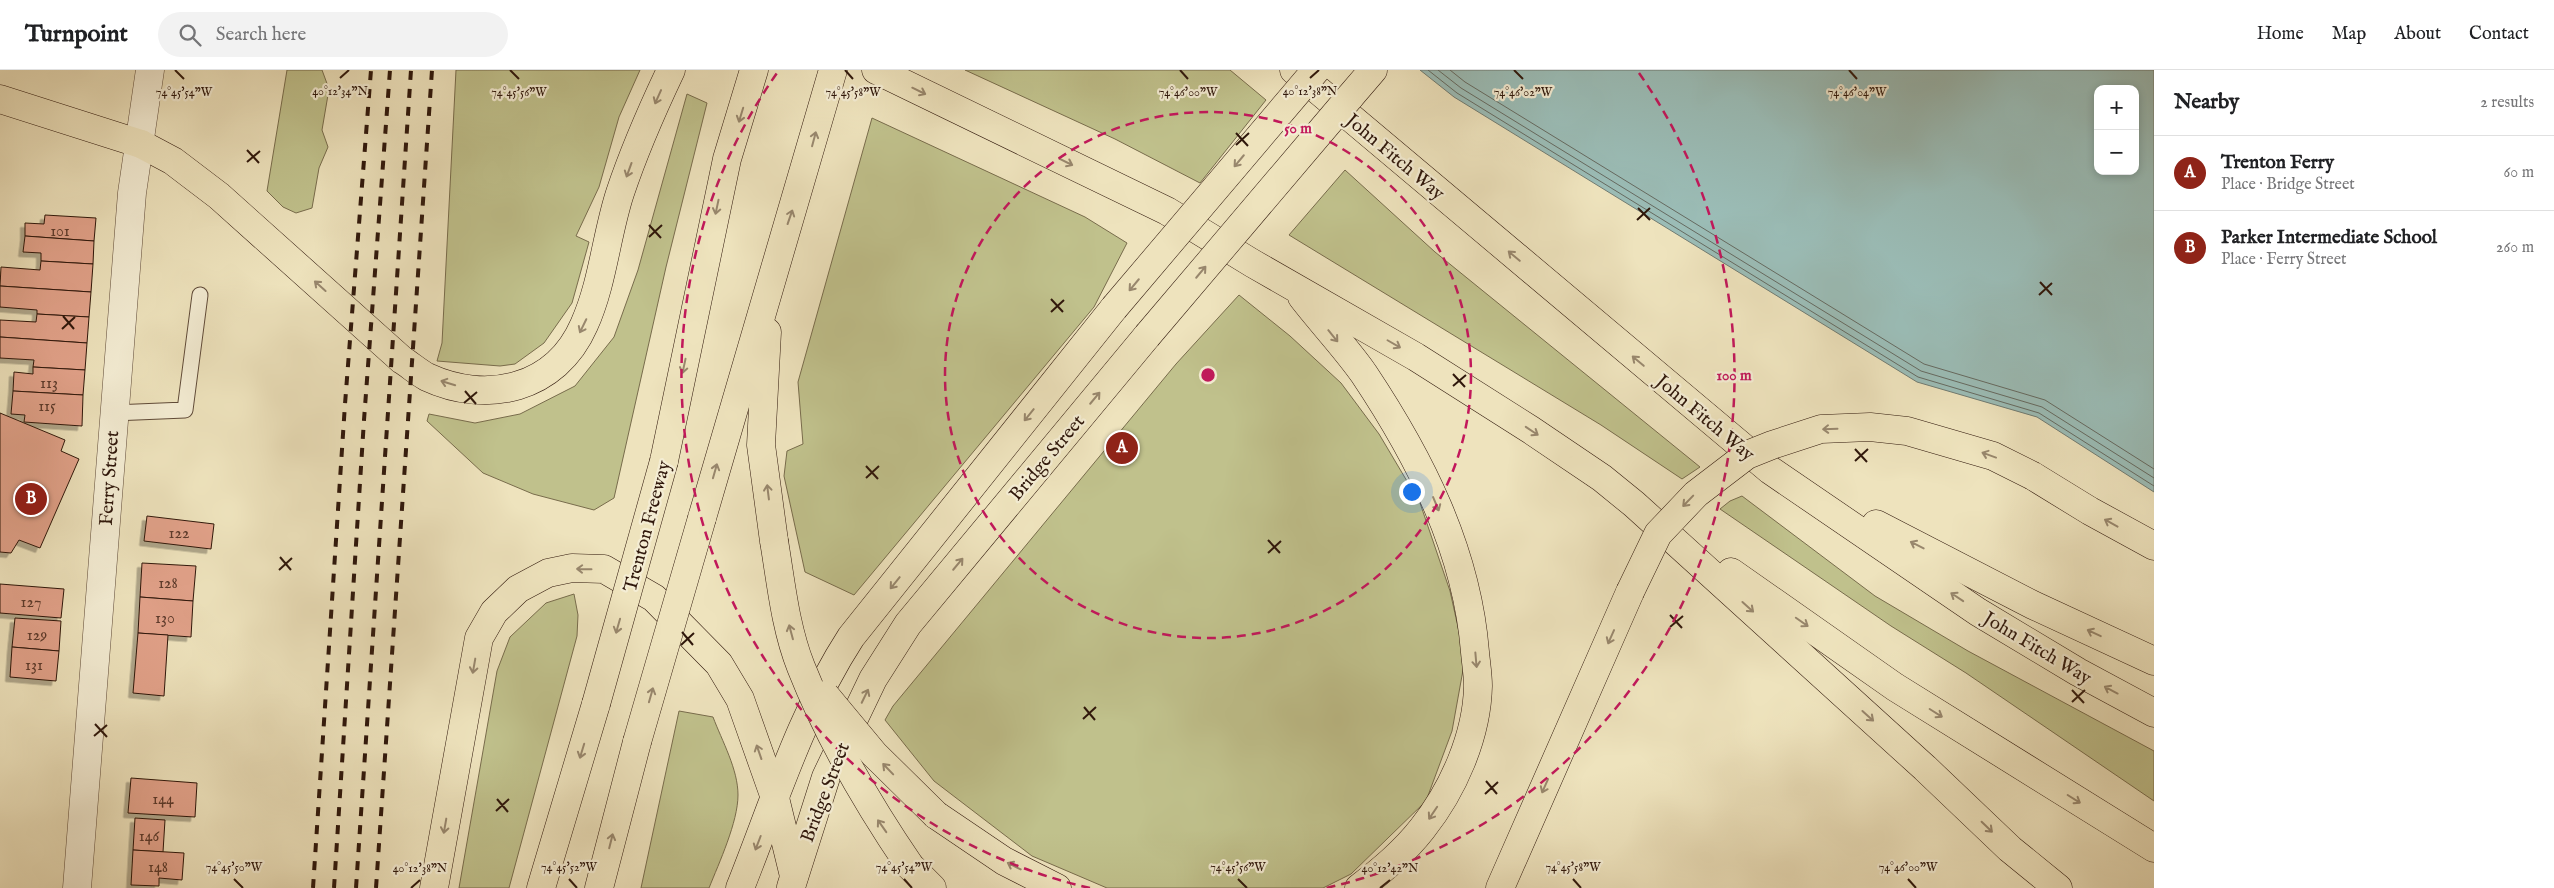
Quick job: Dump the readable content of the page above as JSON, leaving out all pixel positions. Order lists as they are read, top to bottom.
{
  "streets": {
    "main road": ["John Fitch Way", "Bridge Street", "Trenton Freeway"],
    "street": ["Ferry Street"]
  },
  "house_numbers": [
    "101",
    "113",
    "115",
    "122",
    "128",
    "127",
    "130",
    "129",
    "131",
    "144",
    "146",
    "148"
  ],
  "page": {
    "header": "Turnpoint",
    "search": "Search here",
    "nav": [
      "Home",
      "Map",
      "About",
      "Contact"
    ],
    "heading": ["Nearby", "2 results"],
    "map_buttons": ["+", "−"],
    "list": [
      {
        "mark": "A",
        "name": "Trenton Ferry",
        "note": "Place · Bridge Street",
        "value": "60 m"
      },
      {
        "mark": "B",
        "name": "Parker Intermediate School",
        "note": "Place · Ferry Street",
        "value": "260 m"
      }
    ],
    "pins": ["A", "B"]
  },
  "coordinates": [
    "40°12'34\"N",
    "40°12'38\"N",
    "74°45'54\"W",
    "74°45'56\"W",
    "74°45'58\"W",
    "74°46'00\"W",
    "74°46'02\"W",
    "74°46'04\"W",
    "74°45'50\"W",
    "74°45'52\"W",
    "40°12'42\"N"
  ],
  "rings": ["50 m", "100 m"]
}
